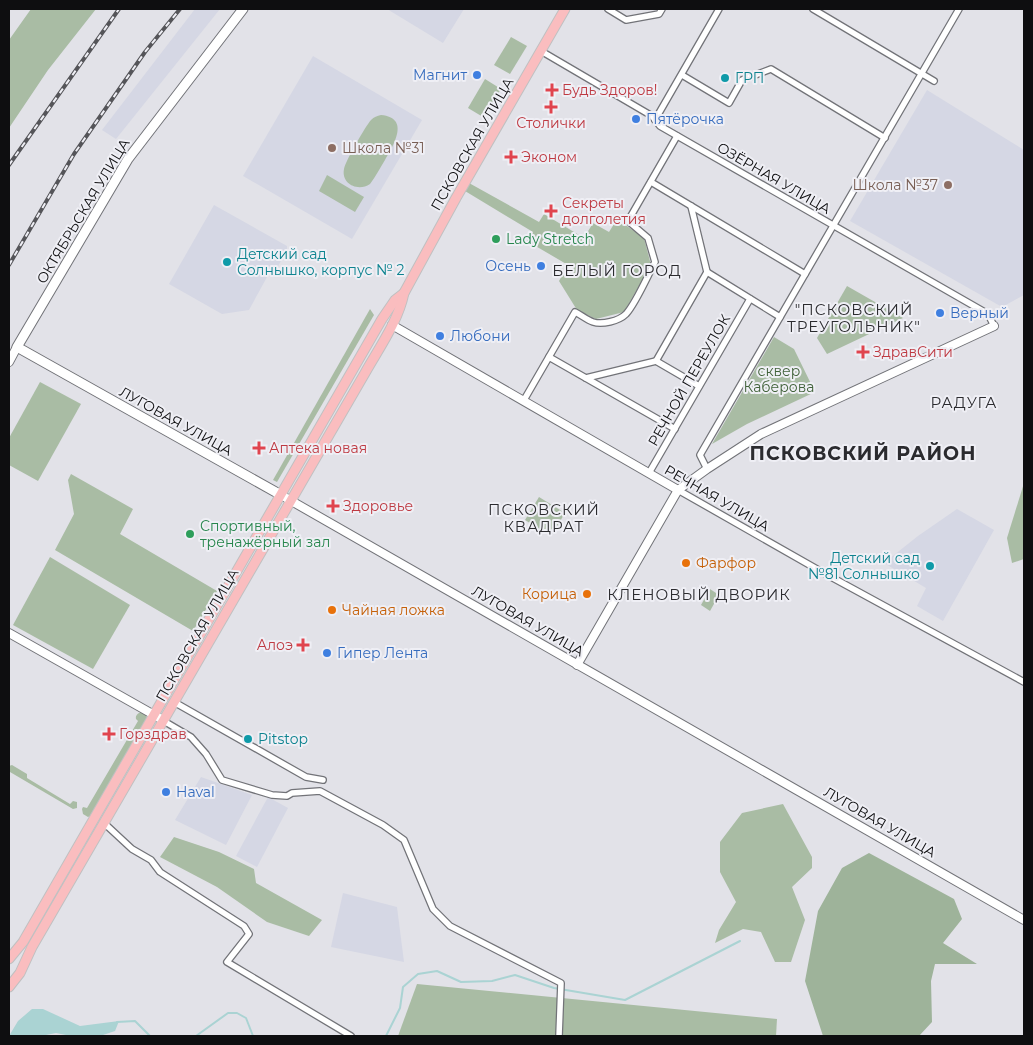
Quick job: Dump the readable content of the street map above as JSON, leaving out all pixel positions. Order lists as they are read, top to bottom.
{
  "streets": {
    "main road": ["ПСКОВСКАЯ УЛИЦА", "ОКТЯБРЬСКАЯ УЛИЦА", "ЛУГОВАЯ УЛИЦА"],
    "street": ["ОЗЁРНАЯ УЛИЦА", "РЕЧНОЙ ПЕРЕУЛОК", "РЕЧНАЯ УЛИЦА"]
  },
  "crossings": [
    ["ПСКОВСКАЯ УЛИЦА", "ОЗЁРНАЯ УЛИЦА"],
    ["ПСКОВСКАЯ УЛИЦА", "ЛУГОВАЯ УЛИЦА"],
    ["ПСКОВСКАЯ УЛИЦА", "РЕЧНАЯ УЛИЦА"],
    ["ОКТЯБРЬСКАЯ УЛИЦА", "ЛУГОВАЯ УЛИЦА"],
    ["РЕЧНОЙ ПЕРЕУЛОК", "РЕЧНАЯ УЛИЦА"]
  ],
  "districts": [
    "БЕЛЫЙ ГОРОД",
    "\"ПСКОВСКИЙ ТРЕУГОЛЬНИК\"",
    "РАДУГА",
    "ПСКОВСКИЙ РАЙОН",
    "ПСКОВСКИЙ КВАДРАТ",
    "КЛЕНОВЫЙ ДВОРИК"
  ],
  "parks": ["сквер Каберова"],
  "places": {
    "other": [
      "Магнит",
      "ГРП",
      "Пятёрочка",
      "Школа №31",
      "Школа №37",
      "Lady Stretch",
      "Детский сад Солнышко, корпус № 2",
      "Осень",
      "Верный",
      "Любони",
      "Спортивный, тренажёрный зал",
      "Фарфор",
      "Детский сад №81 Солнышко",
      "Корица",
      "Чайная ложка",
      "Гипер Лента",
      "Pitstop",
      "Haval"
    ],
    "health": [
      "Будь Здоров!",
      "Столички",
      "Эконом",
      "Секреты долголетия",
      "ЗдравСити",
      "Аптека новая",
      "Здоровье",
      "Алоэ",
      "Горздрав"
    ]
  }
}
